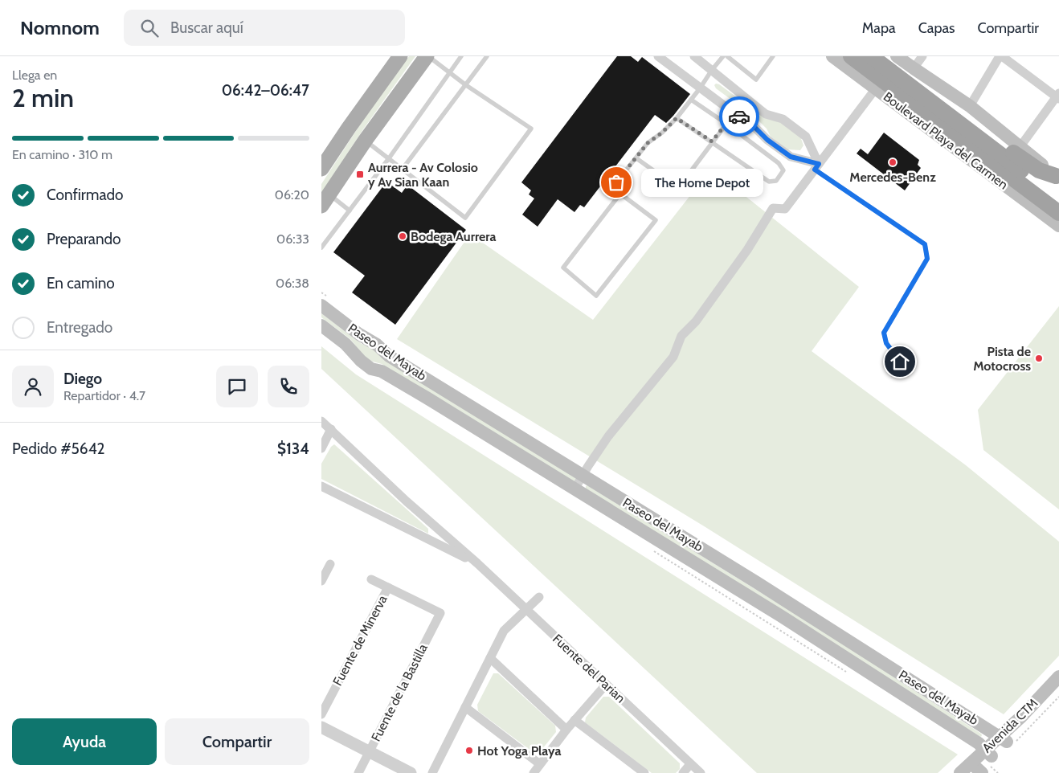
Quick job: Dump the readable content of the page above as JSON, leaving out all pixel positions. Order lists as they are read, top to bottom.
{
  "streets": {
    "main road": ["Boulevard Playa del Carmen", "Paseo del Mayab", "Avenida CTM"],
    "street": ["Fuente de Minerva", "Fuente del Parian", "Fuente de la Bastilla"]
  },
  "crossings": [
    ["Paseo del Mayab", "Avenida CTM"],
    ["Fuente de Minerva", "Fuente de la Bastilla"]
  ],
  "places": {
    "other": [
      "Mercedes-Benz",
      "The Home Depot",
      "Bodega Aurrera",
      "Pista de Motocross",
      "Hot Yoga Playa"
    ],
    "transit": ["Aurrera - Av Colosio y Av Sian Kaan"]
  },
  "page": {
    "header": "Nomnom",
    "search": "Buscar aquí",
    "nav": ["Mapa", "Capas", "Compartir"],
    "heading": ["2 min", "Llega en", "06:42–06:47"],
    "panel": [
      "Diego",
      "Repartidor · 4.7",
      "Pedido #5642",
      "$134"
    ],
    "bar": "En camino · 310 m",
    "bubble": "The Home Depot",
    "list": [
      ["Confirmado", "06:20"],
      ["Preparando", "06:33"],
      ["En camino", "06:38"],
      "Entregado"
    ],
    "buttons": ["Ayuda", "Compartir"]
  }
}
